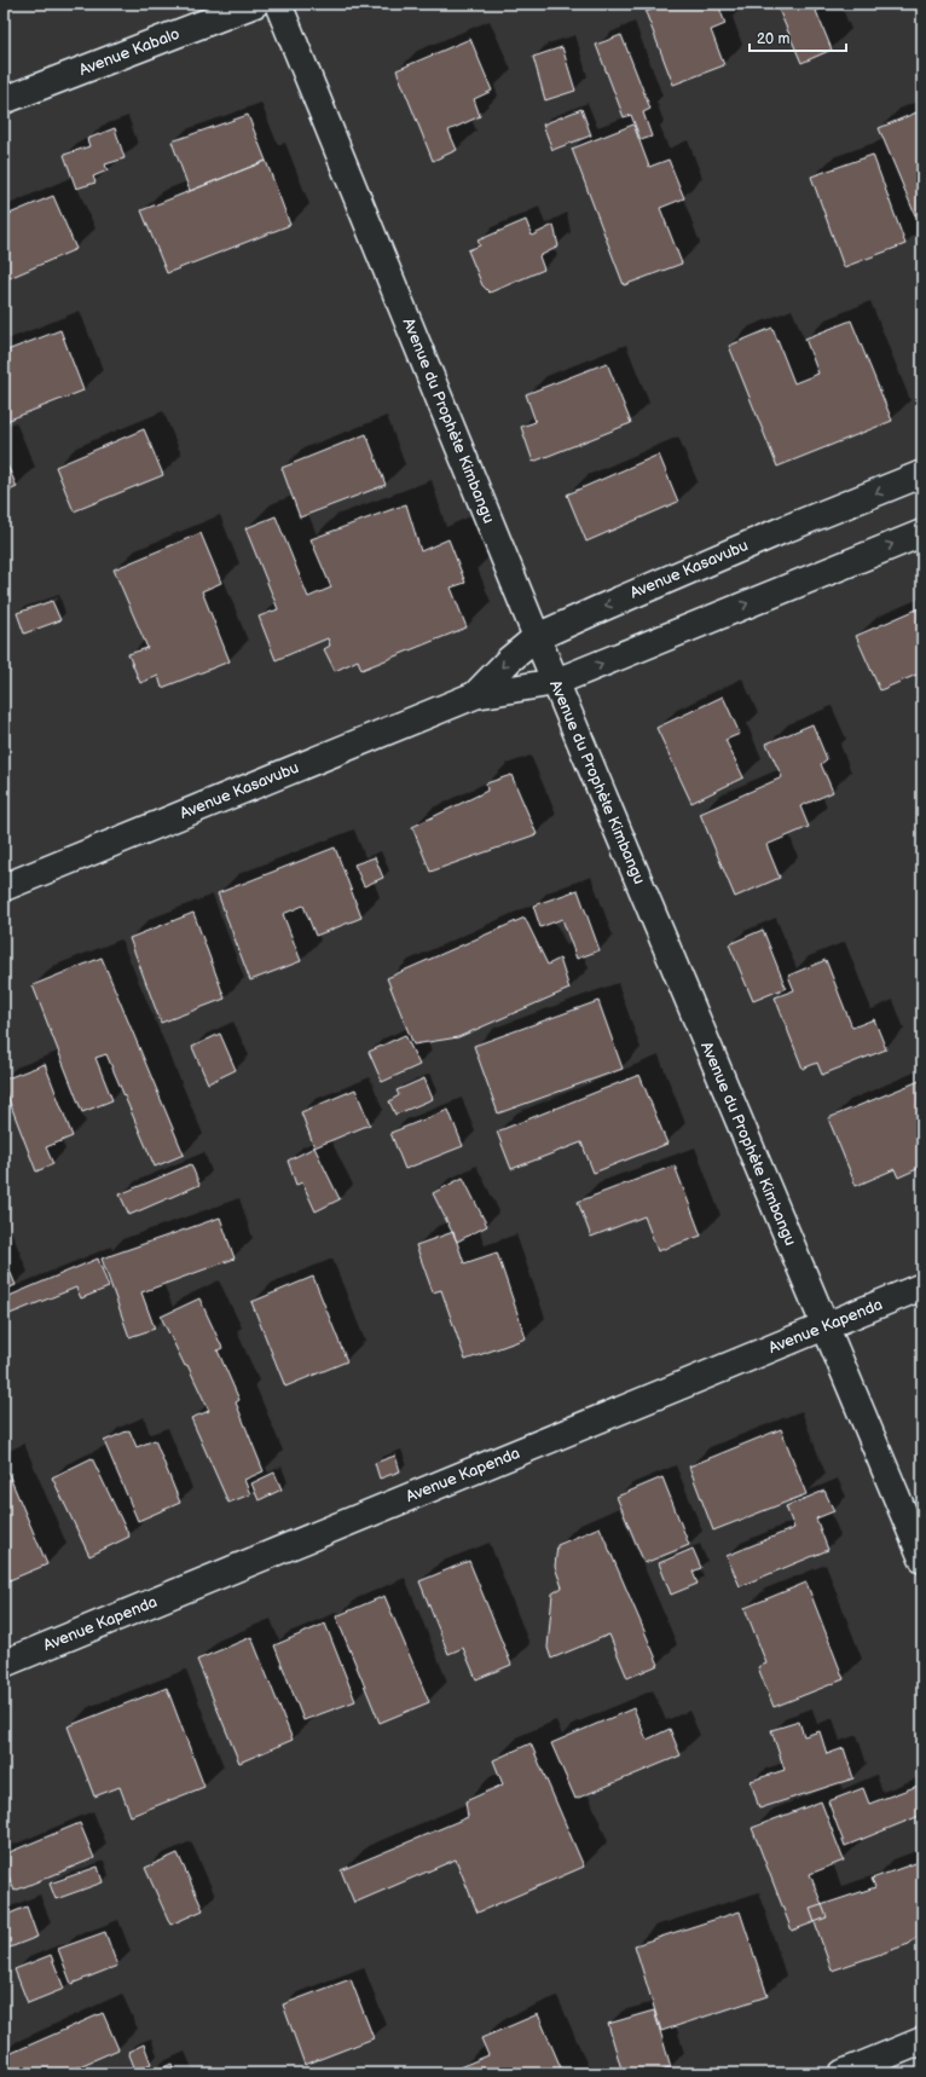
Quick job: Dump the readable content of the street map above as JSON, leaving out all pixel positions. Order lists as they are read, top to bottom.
{
  "streets": {
    "street": [
      "Avenue Kabalo",
      "Avenue du Prophète Kimbangu",
      "Avenue Kasavubu",
      "Avenue Kapenda"
    ]
  },
  "crossings": [
    ["Avenue du Prophète Kimbangu", "Avenue Kasavubu"],
    ["Avenue du Prophète Kimbangu", "Avenue Kapenda"]
  ],
  "scale_bar": "20 m"
}
